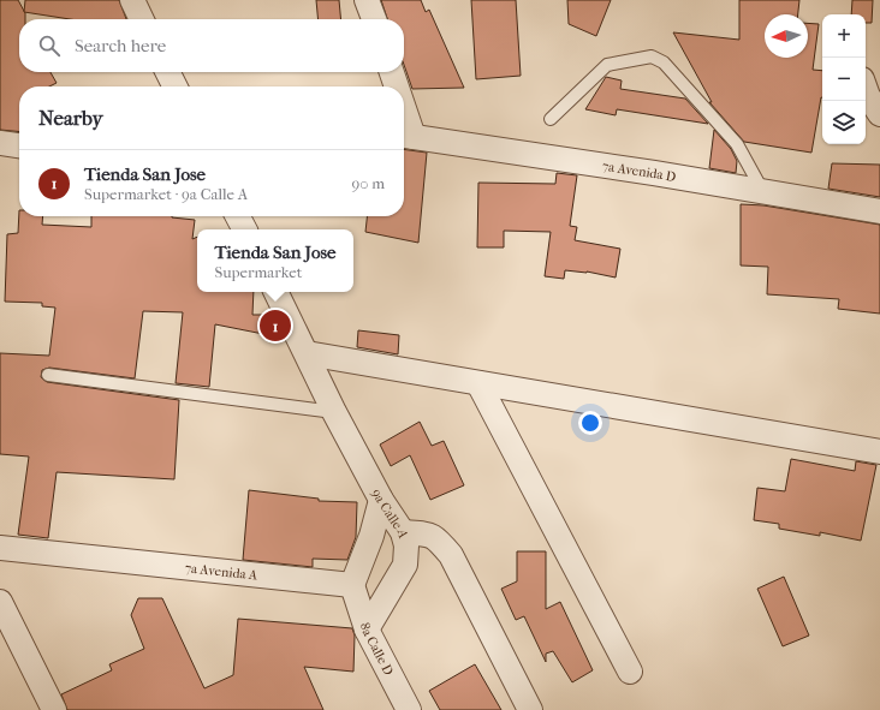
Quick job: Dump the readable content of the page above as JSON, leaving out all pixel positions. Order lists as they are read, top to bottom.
{
  "streets": {
    "street": [
      "7a Avenida D",
      "9a Calle A",
      "7a Avenida A",
      "8a Calle D"
    ]
  },
  "crossings": [
    ["7a Avenida A", "8a Calle D"]
  ],
  "north": "left",
  "page": {
    "map_buttons": ["+", "−"],
    "search": "Search here",
    "heading": "Nearby",
    "list": [
      {
        "mark": "1",
        "name": "Tienda San Jose",
        "note": "Supermarket · 9a Calle A",
        "value": "90 m"
      }
    ],
    "popup": ["Tienda San Jose", "Supermarket"],
    "pins": "1"
  }
}
